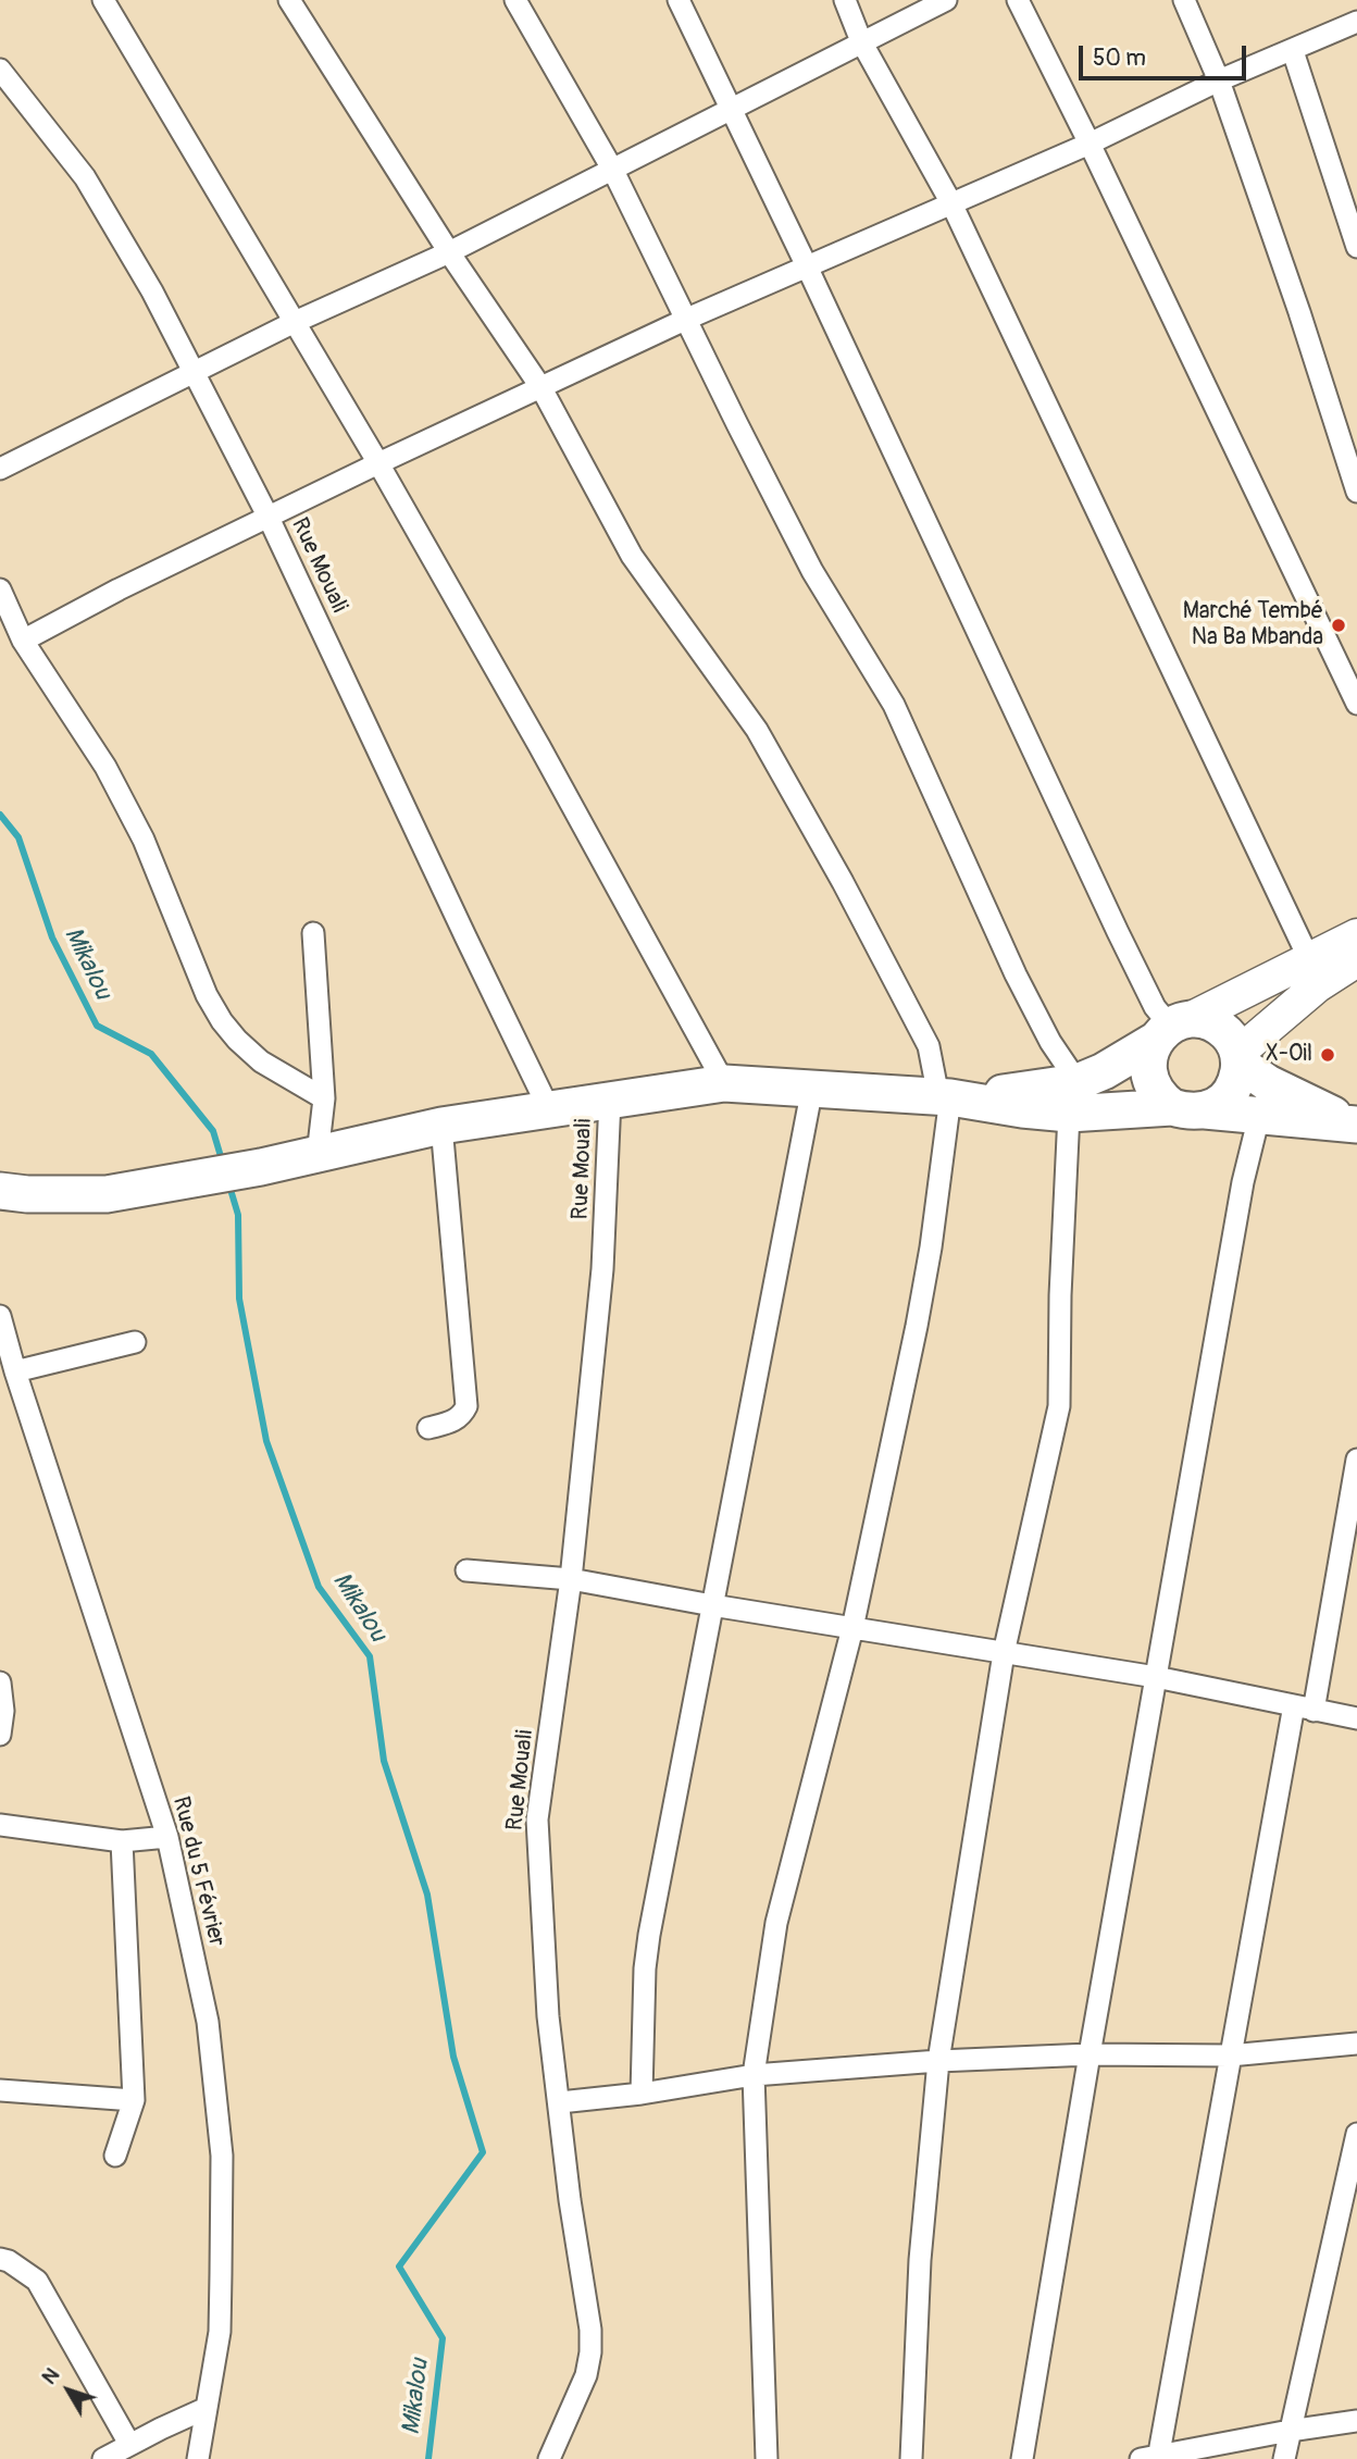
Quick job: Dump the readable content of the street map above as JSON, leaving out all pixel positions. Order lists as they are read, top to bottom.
{
  "streets": {
    "street": ["Rue Mouali", "Rue du 5 Février"]
  },
  "water": ["Mikalou"],
  "places": ["Marché Tembé Na Ba Mbanda", "X-Oil"],
  "scale_bar": "50 m",
  "north": "top left"
}
